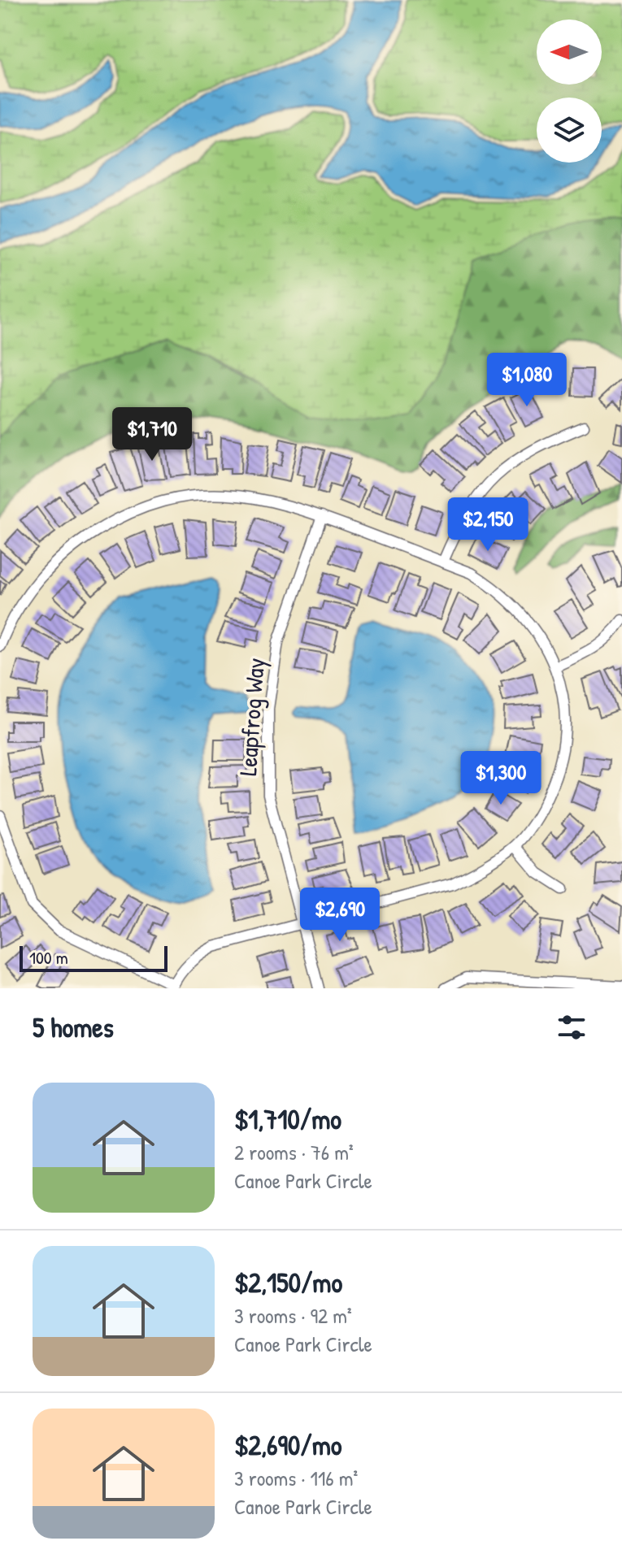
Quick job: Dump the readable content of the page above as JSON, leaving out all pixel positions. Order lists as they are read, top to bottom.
{
  "streets": {
    "street": ["Leapfrog Way"]
  },
  "scale_bar": "100 m",
  "north": "left",
  "page": {
    "price": [
      "$1,080",
      "$1,710",
      "$2,150",
      "$1,300",
      "$2,690"
    ],
    "scale": "100 m",
    "heading": "5 homes",
    "list": [
      {
        "name": "$1,710/mo",
        "note": "2 rooms · 76 m² · Canoe Park Circle"
      },
      {
        "name": "$2,150/mo",
        "note": "3 rooms · 92 m² · Canoe Park Circle"
      },
      {
        "name": "$2,690/mo",
        "note": "3 rooms · 116 m² · Canoe Park Circle"
      }
    ]
  }
}
